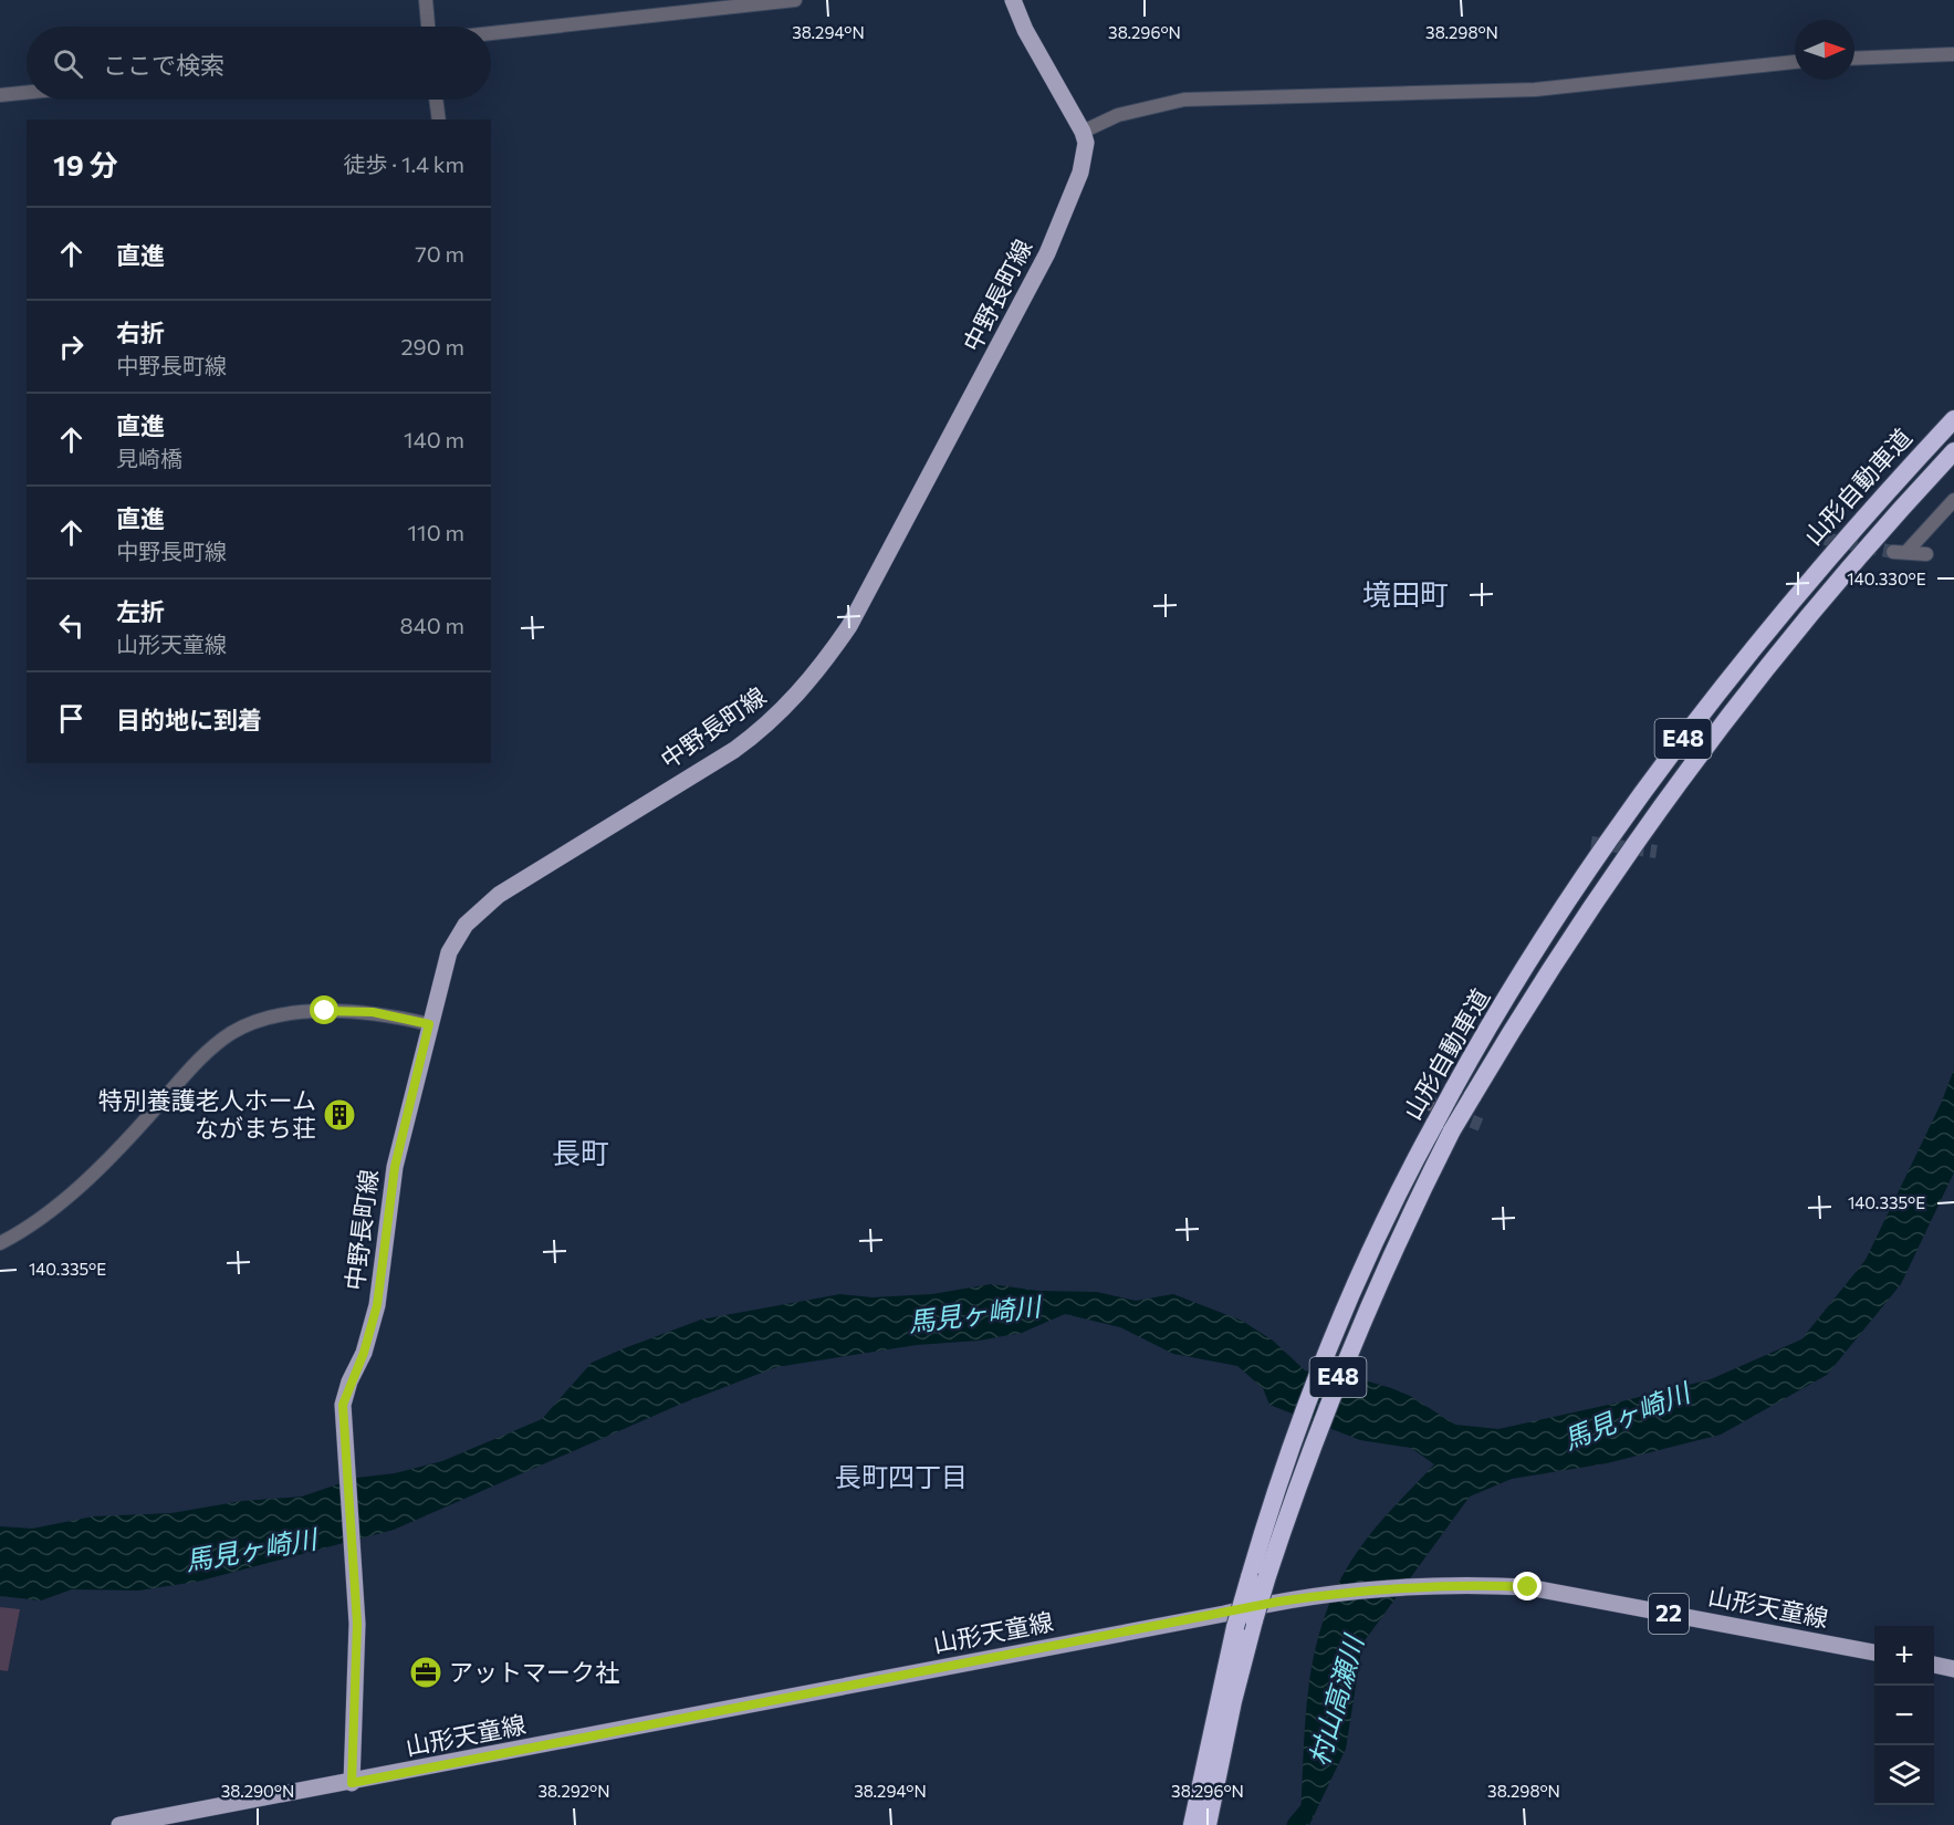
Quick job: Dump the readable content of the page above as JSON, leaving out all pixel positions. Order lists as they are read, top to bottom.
{
  "streets": {
    "highway": ["山形自動車道", "E48"],
    "main road": ["中野長町線", "山形天童線", "22"]
  },
  "crossings": [
    ["中野長町線", "山形天童線"]
  ],
  "districts": ["境田町", "長町", "長町四丁目"],
  "water": ["馬見ヶ崎川", "村山高瀬川"],
  "places": {
    "building": ["特別養護老人ホーム ながまち荘"],
    "office": ["アットマーク社"]
  },
  "north": "right",
  "page": {
    "search": "ここで検索",
    "heading": ["19 分", "徒歩 · 1.4 km"],
    "list": [
      ["直進", "70 m"],
      ["右折", "中野長町線", "290 m"],
      ["直進", "見崎橋", "140 m"],
      ["直進", "中野長町線", "110 m"],
      ["左折", "山形天童線", "840 m"],
      "目的地に到着"
    ],
    "map_buttons": ["+", "−"]
  },
  "coordinates": [
    "38.294°N",
    "38.296°N",
    "38.298°N",
    "140.330°E",
    "140.335°E",
    "38.290°N",
    "38.292°N"
  ]
}
